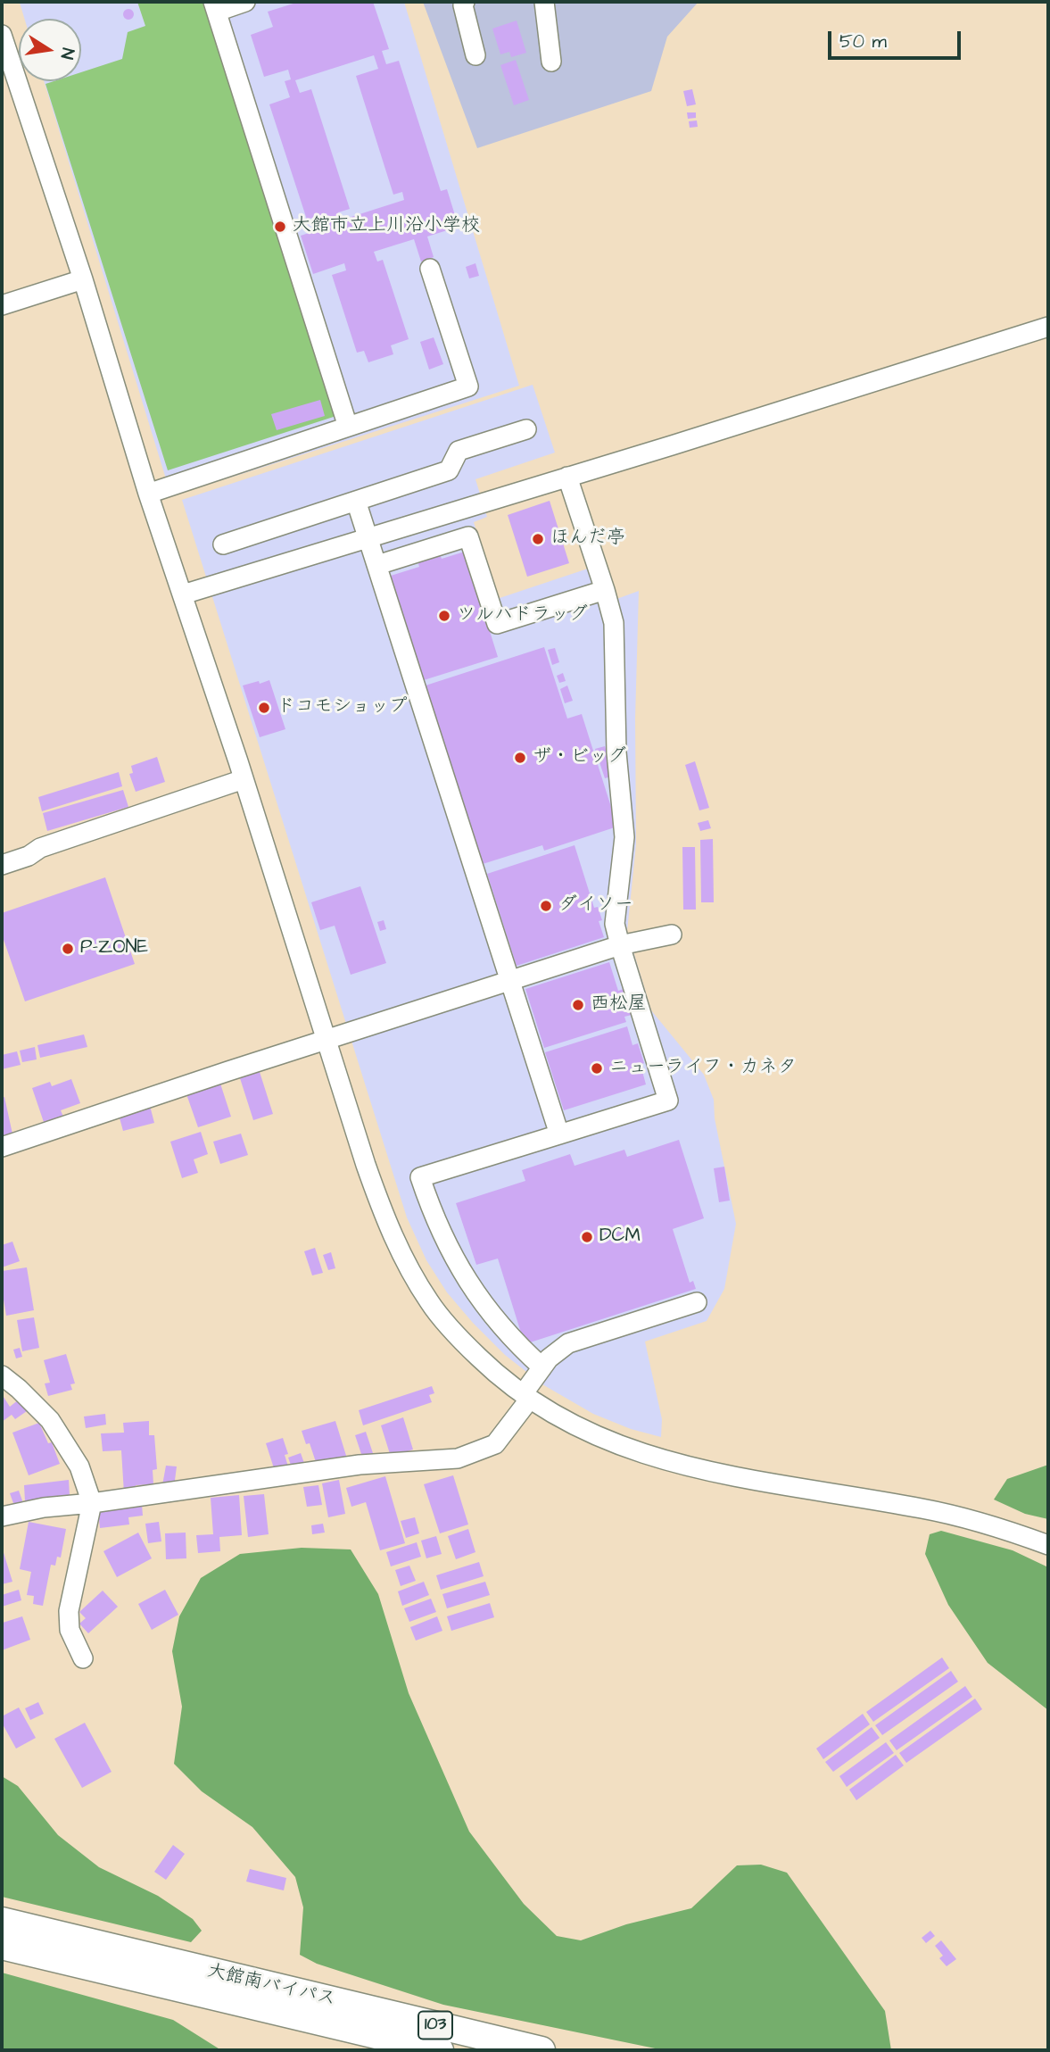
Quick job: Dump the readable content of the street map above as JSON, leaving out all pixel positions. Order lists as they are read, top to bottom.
{
  "streets": {
    "highway": ["大館南バイパス", "103"]
  },
  "places": [
    "大館市立上川沿小学校",
    "ほんだ亭",
    "ツルハドラッグ",
    "ドコモショップ",
    "ザ・ビッグ",
    "ダイソー",
    "P-ZONE",
    "西松屋",
    "ニューライフ・カネタ",
    "DCM"
  ],
  "scale_bar": "50 m",
  "north": "right"
}
